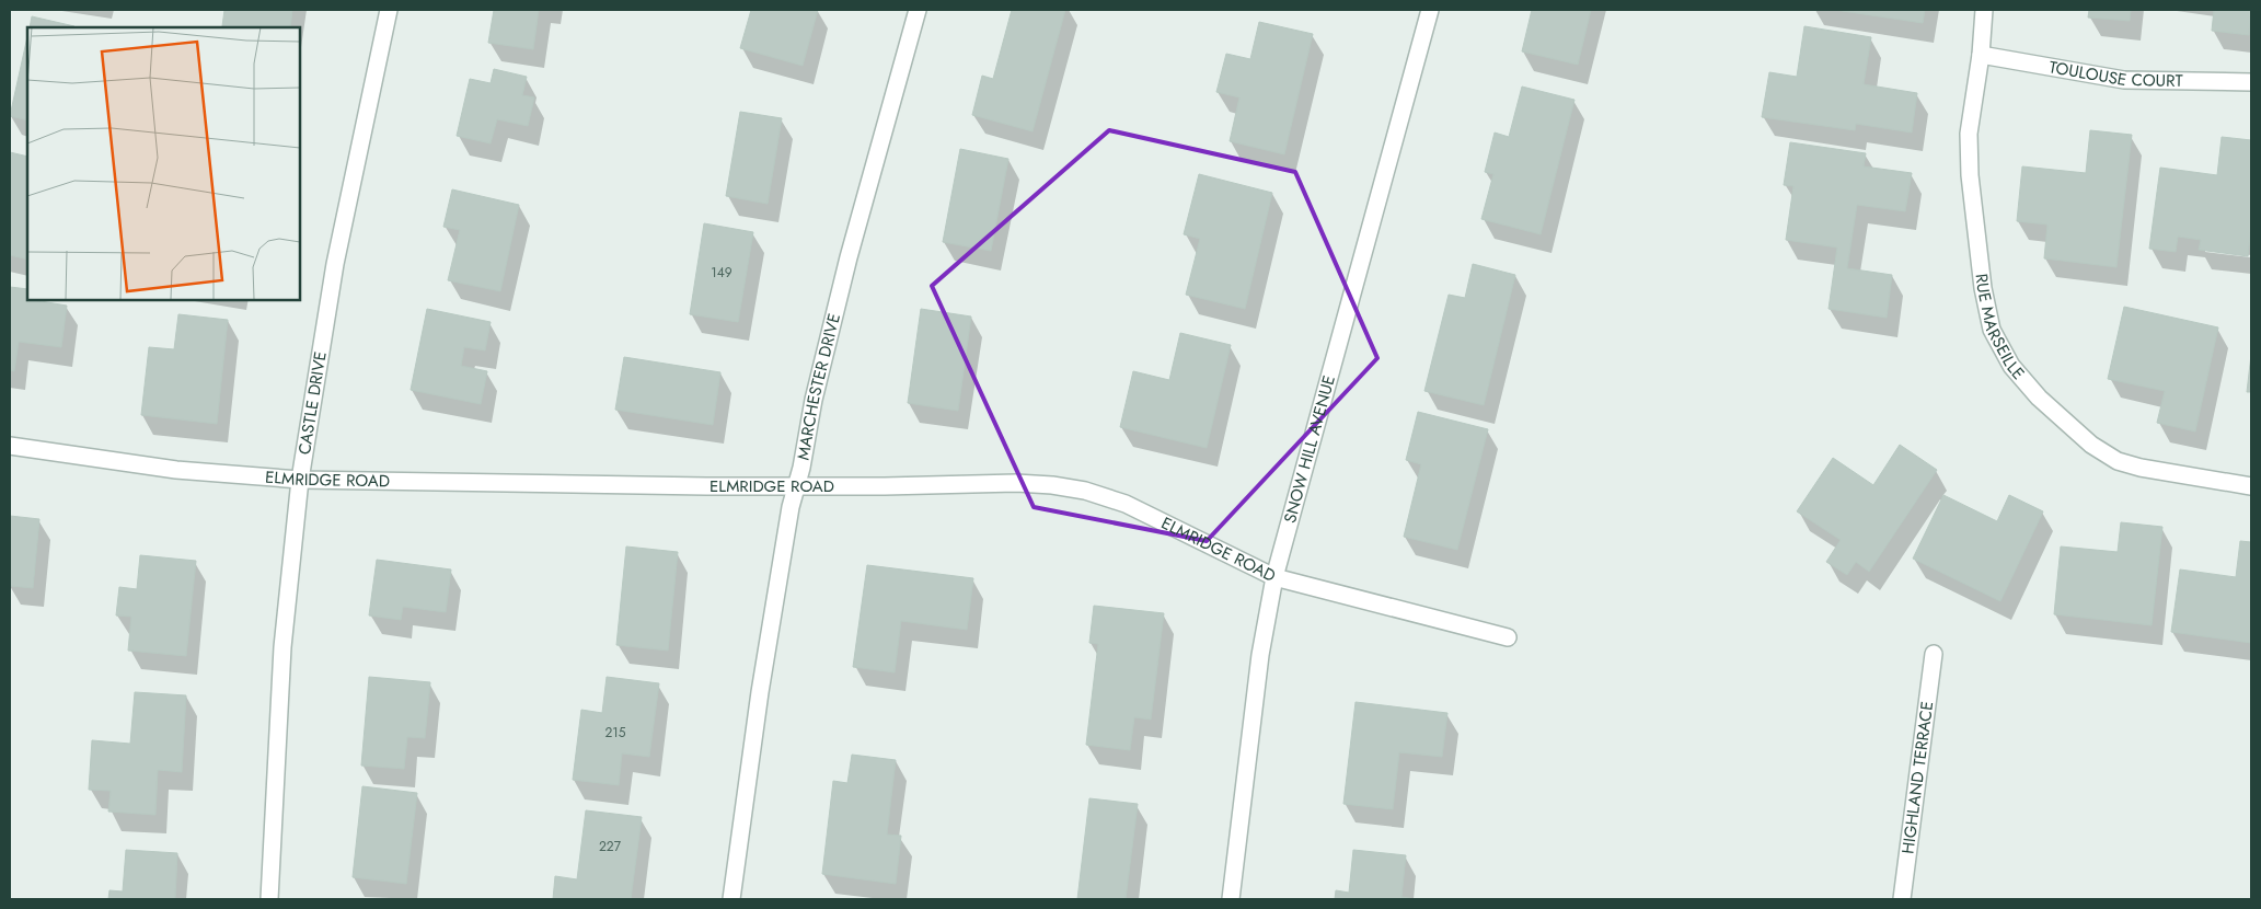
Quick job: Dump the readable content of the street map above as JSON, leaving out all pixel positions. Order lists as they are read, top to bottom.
{
  "streets": {
    "street": [
      "TOULOUSE COURT",
      "RUE MARSEILLE",
      "MARCHESTER DRIVE",
      "CASTLE DRIVE",
      "SNOW HILL AVENUE",
      "ELMRIDGE ROAD",
      "HIGHLAND TERRACE"
    ]
  },
  "crossings": [
    ["TOULOUSE COURT", "RUE MARSEILLE"],
    ["MARCHESTER DRIVE", "ELMRIDGE ROAD"],
    ["CASTLE DRIVE", "ELMRIDGE ROAD"],
    ["SNOW HILL AVENUE", "ELMRIDGE ROAD"]
  ],
  "house_numbers": ["149", "215", "227"]
}
